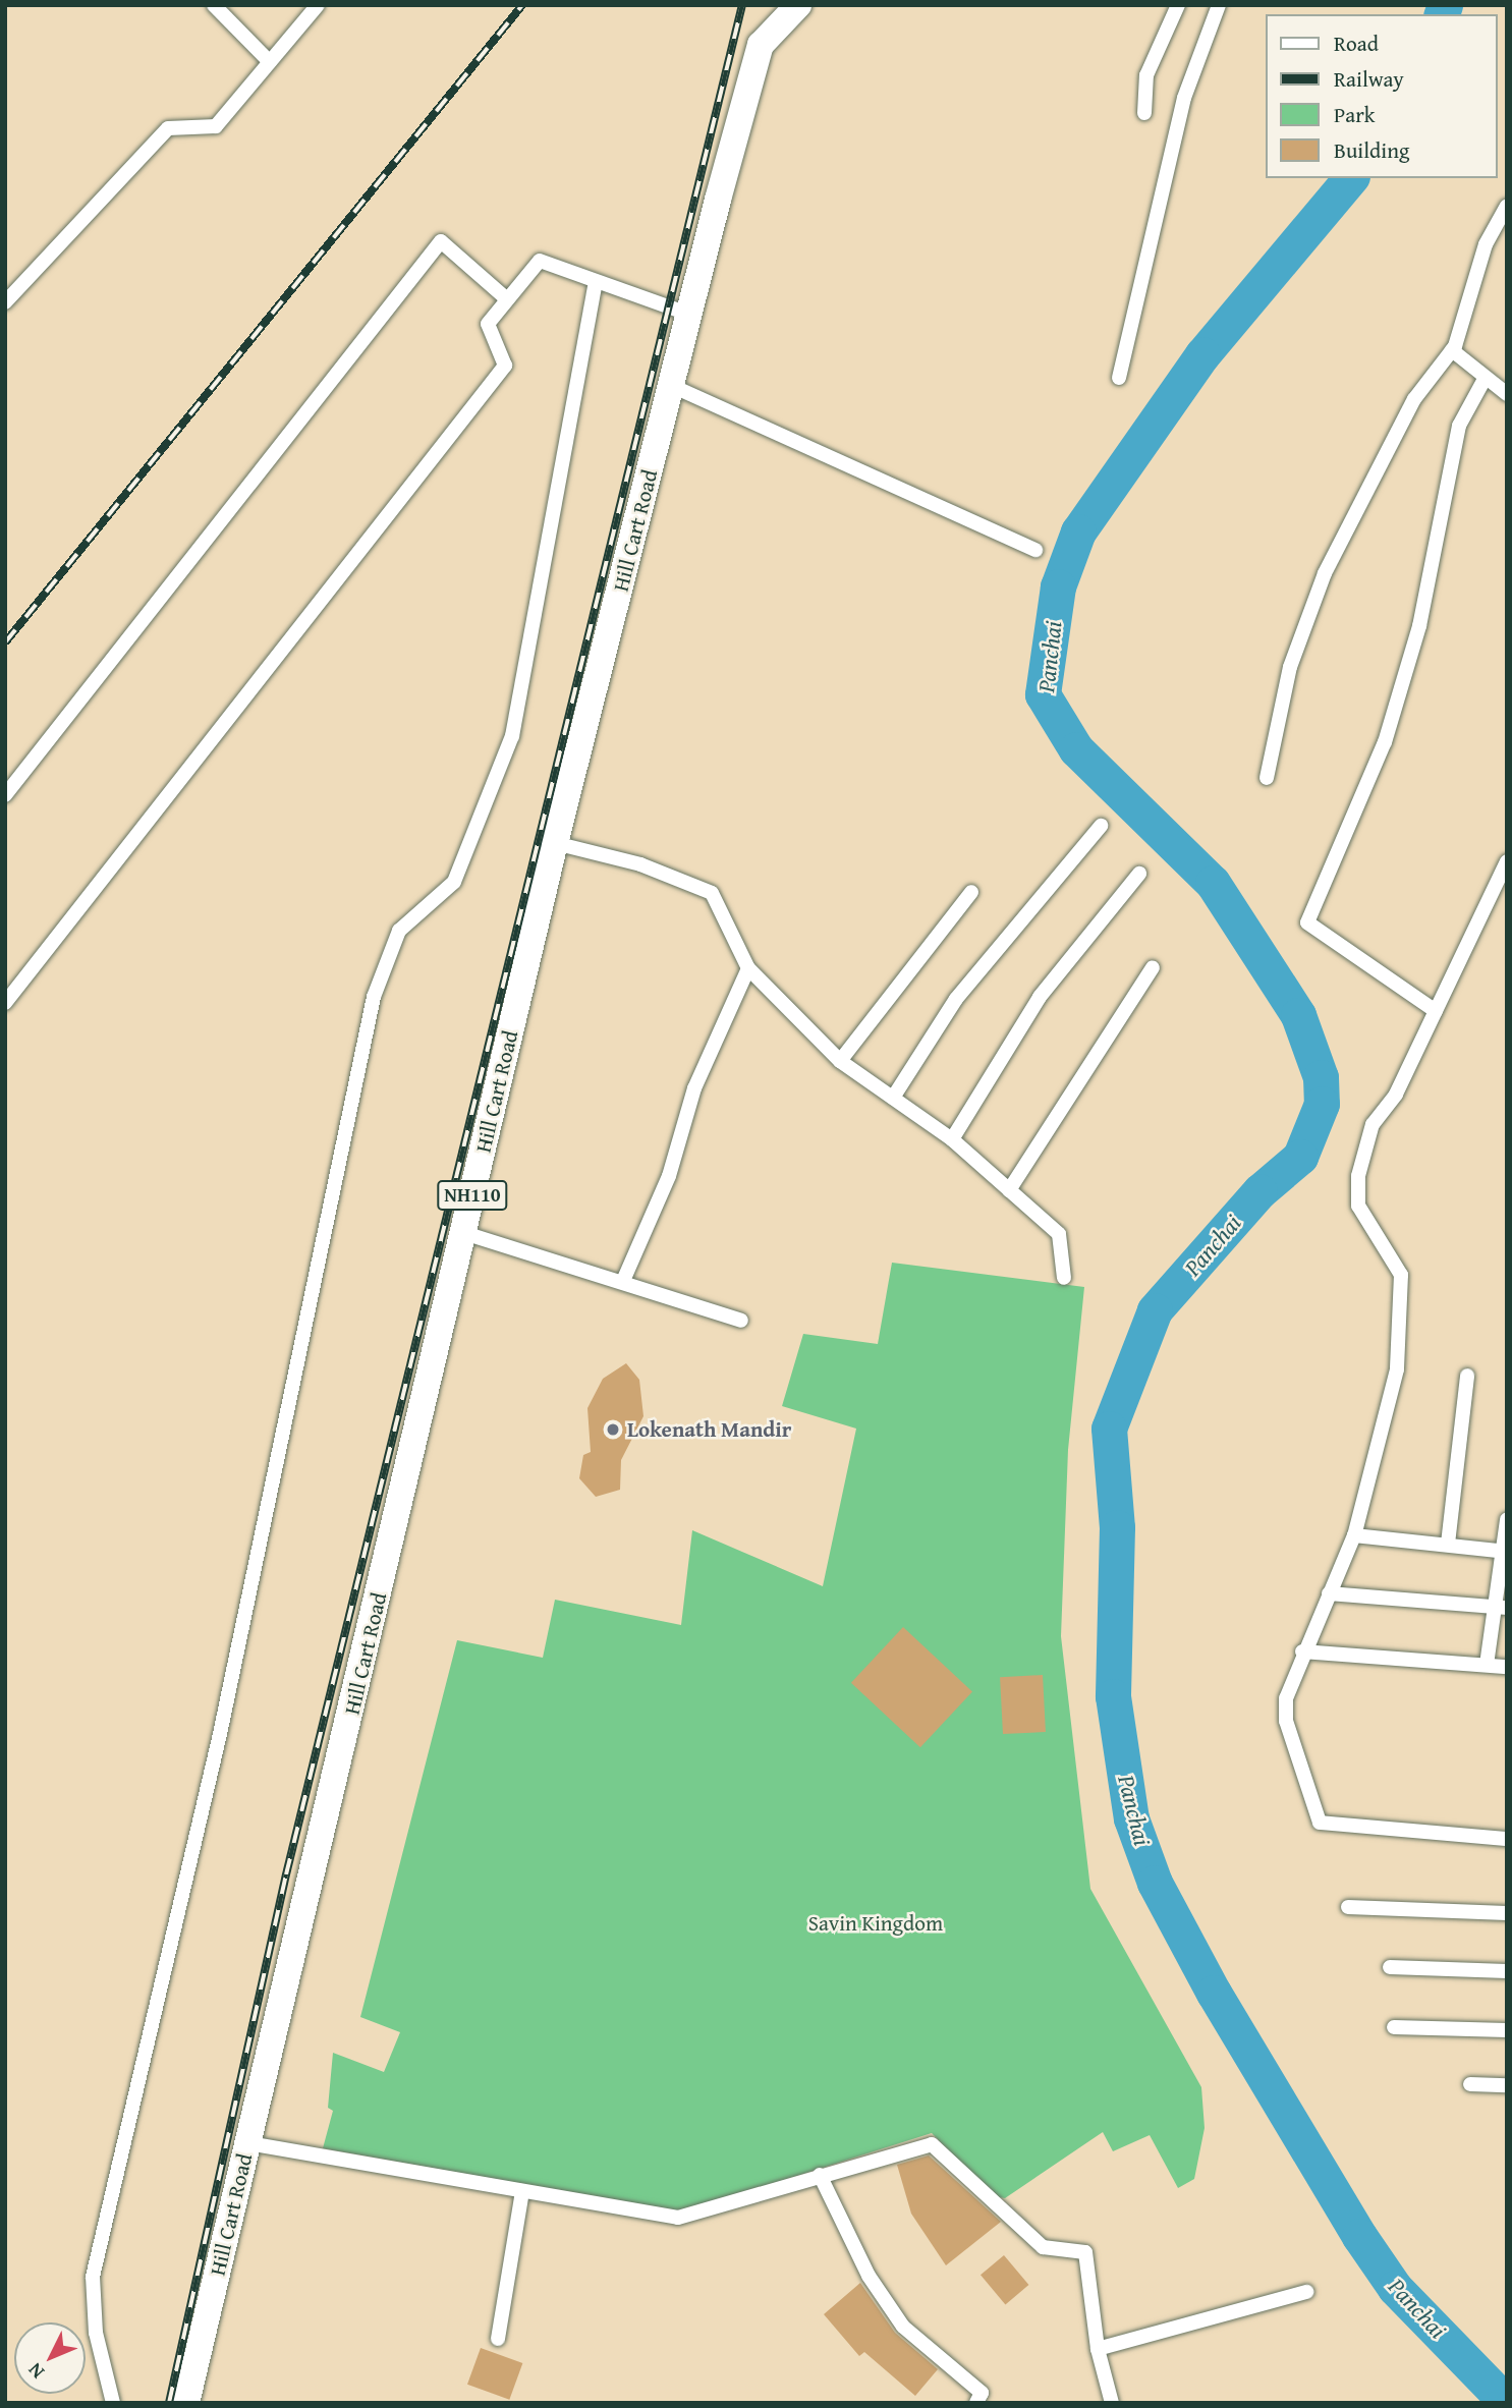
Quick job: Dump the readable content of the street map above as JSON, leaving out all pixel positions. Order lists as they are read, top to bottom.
{
  "streets": {
    "highway": ["Hill Cart Road", "NH110"]
  },
  "water": ["Panchai"],
  "parks": ["Savin Kingdom"],
  "places": ["Lokenath Mandir"],
  "legend": [
    "Road",
    "Railway",
    "Park",
    "Building"
  ],
  "north": "bottom left"
}
